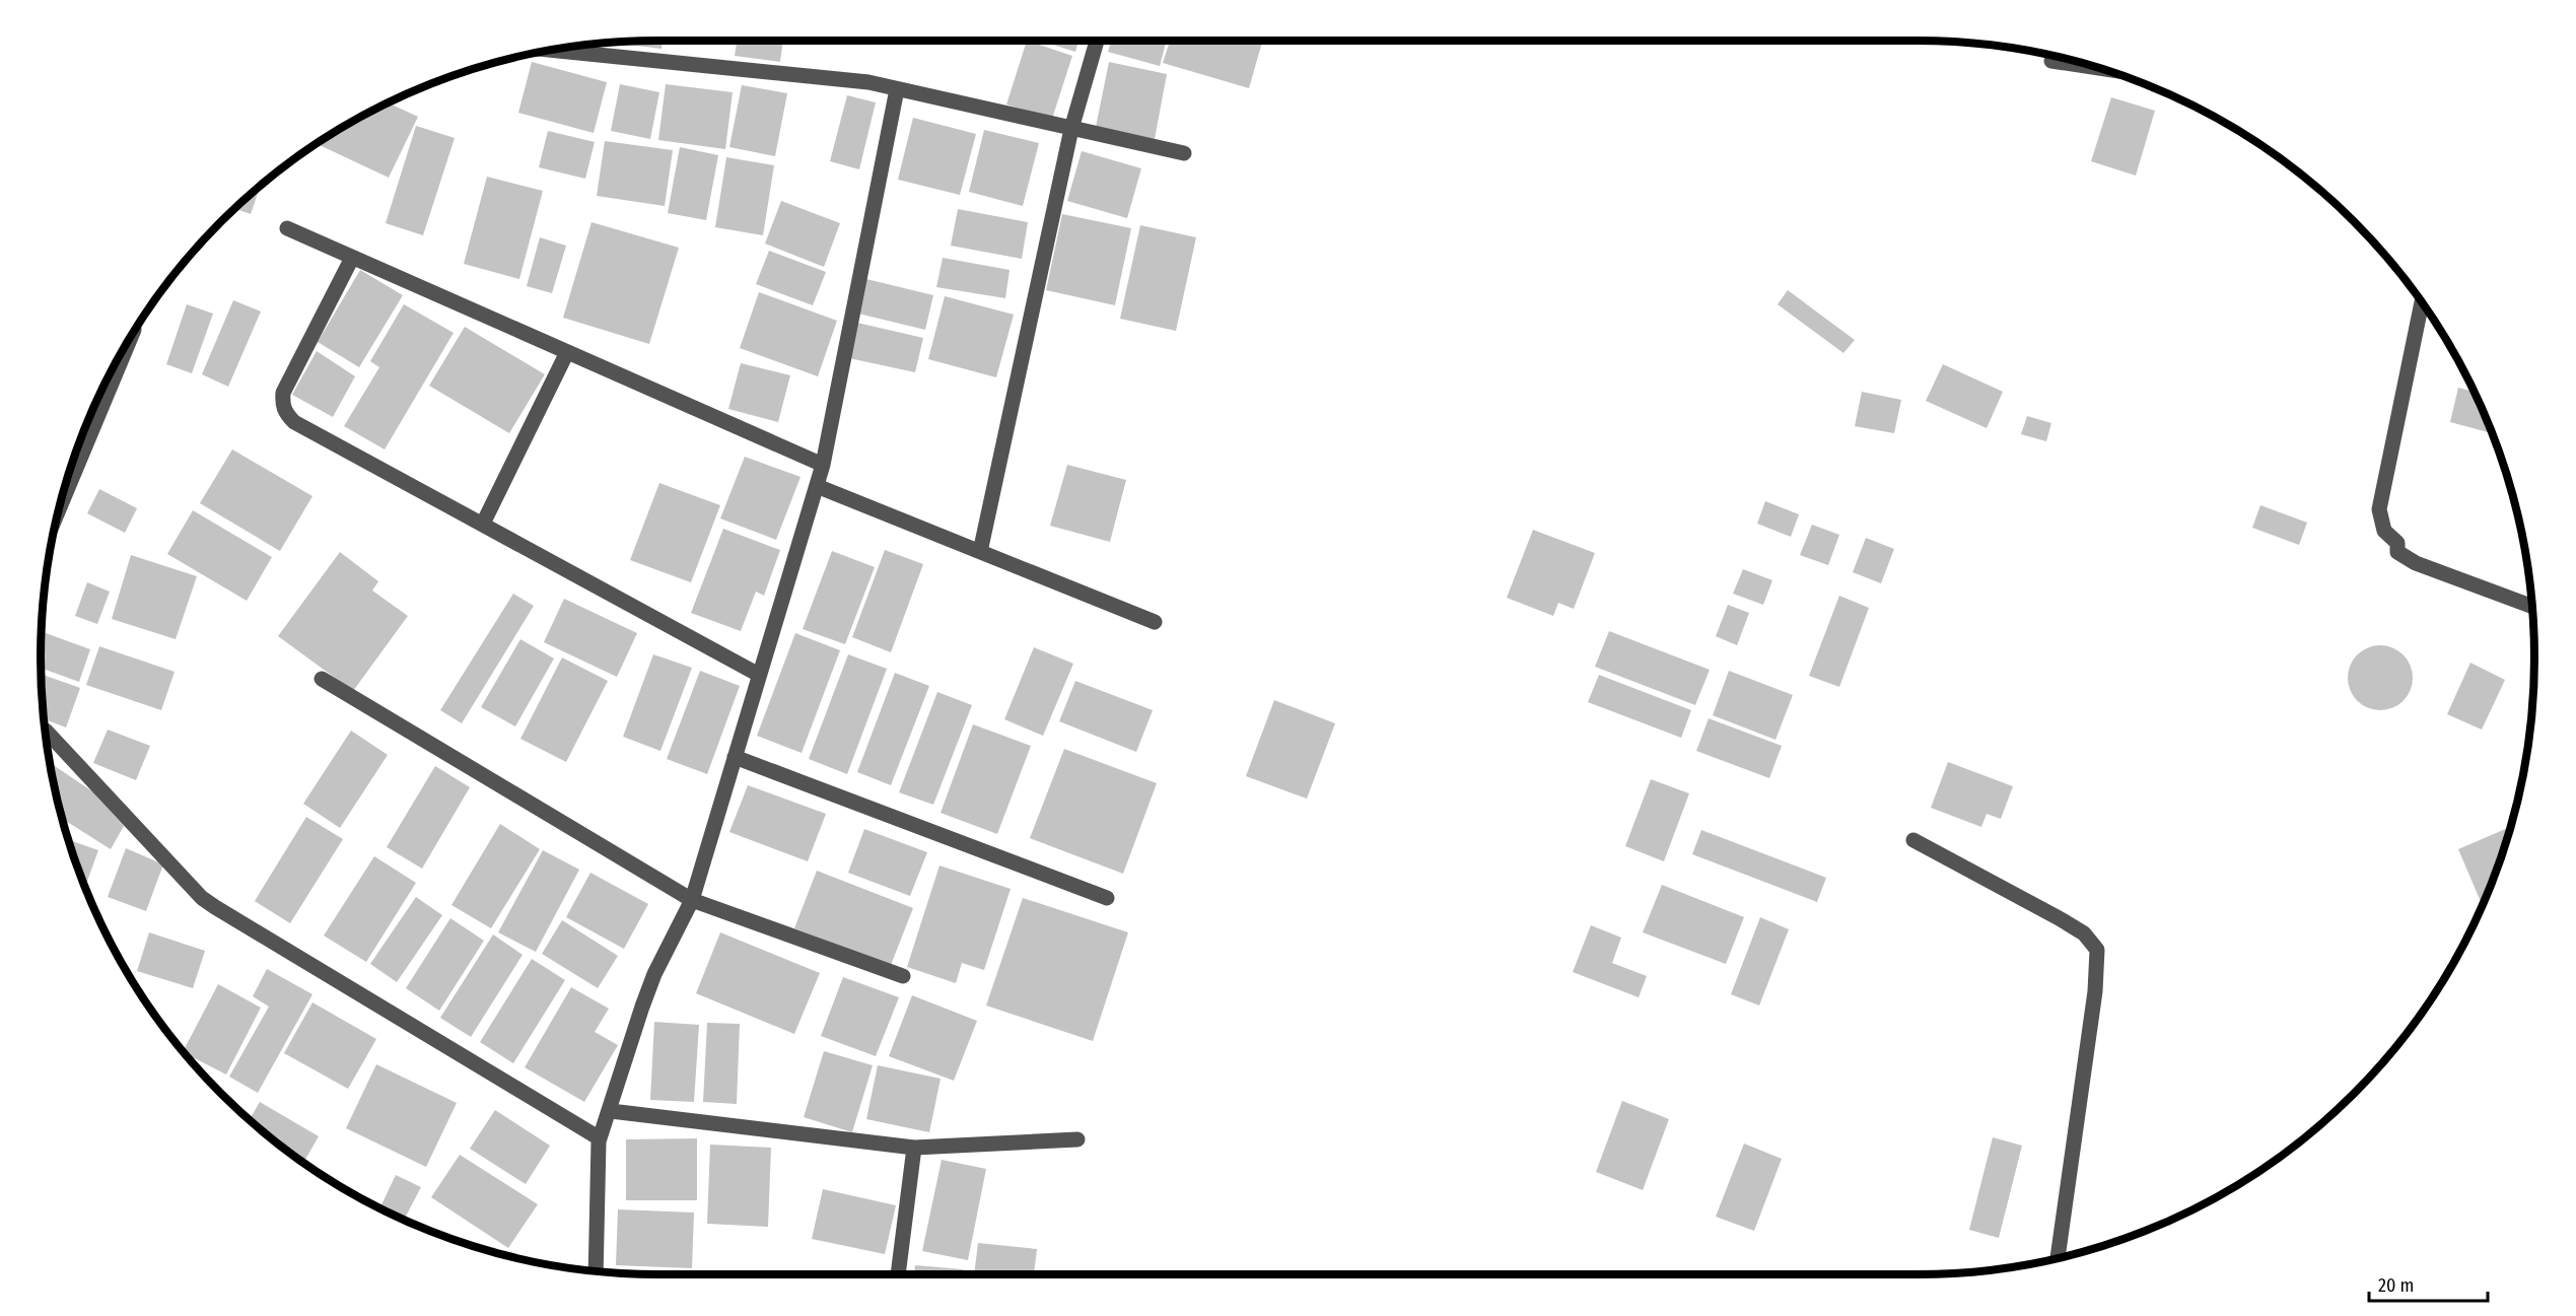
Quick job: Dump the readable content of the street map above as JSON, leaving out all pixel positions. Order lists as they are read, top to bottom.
{
  "scale_bar": "20 m"
}
